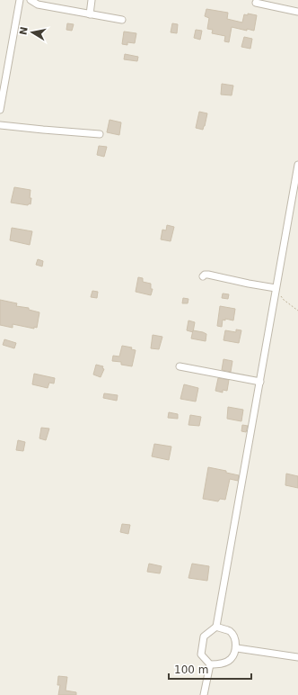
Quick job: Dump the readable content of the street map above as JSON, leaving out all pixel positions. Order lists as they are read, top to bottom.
{
  "scale_bar": "100 m",
  "north": "left"
}
